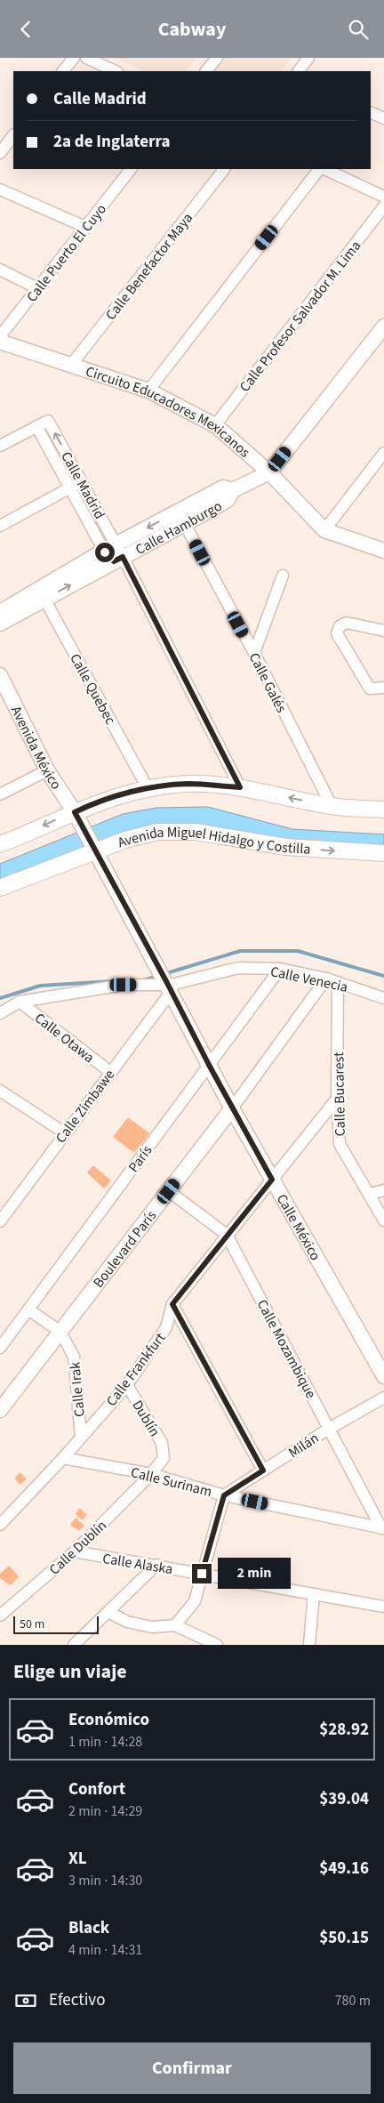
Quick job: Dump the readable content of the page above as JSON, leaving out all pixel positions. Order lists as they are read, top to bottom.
{
  "streets": {
    "main road": ["Avenida Miguel Hidalgo y Costilla"],
    "street": [
      "Calle Puerto El Cuyo",
      "Calle Benefactor Maya",
      "Calle Profesor Salvador M. Lima",
      "Circuito Educadores Mexicanos",
      "Calle Madrid",
      "Calle Hamburgo",
      "Calle Galés",
      "Calle Quebec",
      "Avenida México",
      "Calle Venecia",
      "Calle Otawa",
      "Calle Bucarest",
      "Calle Zimbawe",
      "París",
      "Calle México",
      "Boulevard París",
      "Calle Mozambique",
      "Calle Frankfurt",
      "Calle Irak",
      "Dublín",
      "Milán",
      "Calle Surinam",
      "Calle Dublín",
      "Calle Alaska"
    ]
  },
  "crossings": [
    ["Calle Benefactor Maya", "Circuito Educadores Mexicanos"],
    ["Calle Profesor Salvador M. Lima", "Circuito Educadores Mexicanos"],
    ["Circuito Educadores Mexicanos", "Calle Hamburgo"],
    ["Calle Madrid", "Calle Hamburgo"],
    ["Calle Hamburgo", "Calle Galés"],
    ["Calle Hamburgo", "Calle Quebec"],
    ["Avenida México", "Calle México"],
    ["Avenida Miguel Hidalgo y Costilla", "Calle México"],
    ["Calle Venecia", "Calle Otawa"],
    ["Calle Venecia", "Calle Bucarest"],
    ["Calle Venecia", "Calle Zimbawe"],
    ["Calle Venecia", "París"],
    ["Calle Venecia", "Calle México"],
    ["Calle Venecia", "Boulevard París"],
    ["Calle Otawa", "Calle Zimbawe"],
    ["Calle Bucarest", "Boulevard París"],
    ["Calle Bucarest", "Calle Frankfurt"],
    ["Calle Zimbawe", "Calle México"],
    ["París", "Calle México"],
    ["París", "Calle Irak"],
    ["Calle México", "Boulevard París"],
    ["Calle México", "Calle Frankfurt"],
    ["Boulevard París", "Calle Mozambique"],
    ["Boulevard París", "Calle Irak"],
    ["Calle Mozambique", "Calle Frankfurt"],
    ["Calle Mozambique", "Milán"],
    ["Calle Mozambique", "Calle Surinam"],
    ["Calle Frankfurt", "Calle Irak"],
    ["Calle Frankfurt", "Dublín"],
    ["Calle Frankfurt", "Calle Surinam"],
    ["Dublín", "Calle Surinam"],
    ["Dublín", "Calle Dublín"],
    ["Milán", "Calle Surinam"],
    ["Calle Surinam", "Calle Dublín"],
    ["Calle Dublín", "Calle Alaska"]
  ],
  "scale_bar": "50 m",
  "page": {
    "header": "Cabway",
    "banner": ["Calle Madrid", "2a de Inglaterra"],
    "bubble": "2 min",
    "scale": "50 m",
    "heading": "Elige un viaje",
    "list": [
      {
        "name": "Económico",
        "note": "1 min · 14:28",
        "value": "$28.92"
      },
      {
        "name": "Confort",
        "note": "2 min · 14:29",
        "value": "$39.04"
      },
      {
        "name": "XL",
        "note": "3 min · 14:30",
        "value": "$49.16"
      },
      {
        "name": "Black",
        "note": "4 min · 14:31",
        "value": "$50.15"
      }
    ],
    "pay": ["Efectivo", "780 m"],
    "buttons": "Confirmar"
  }
}
